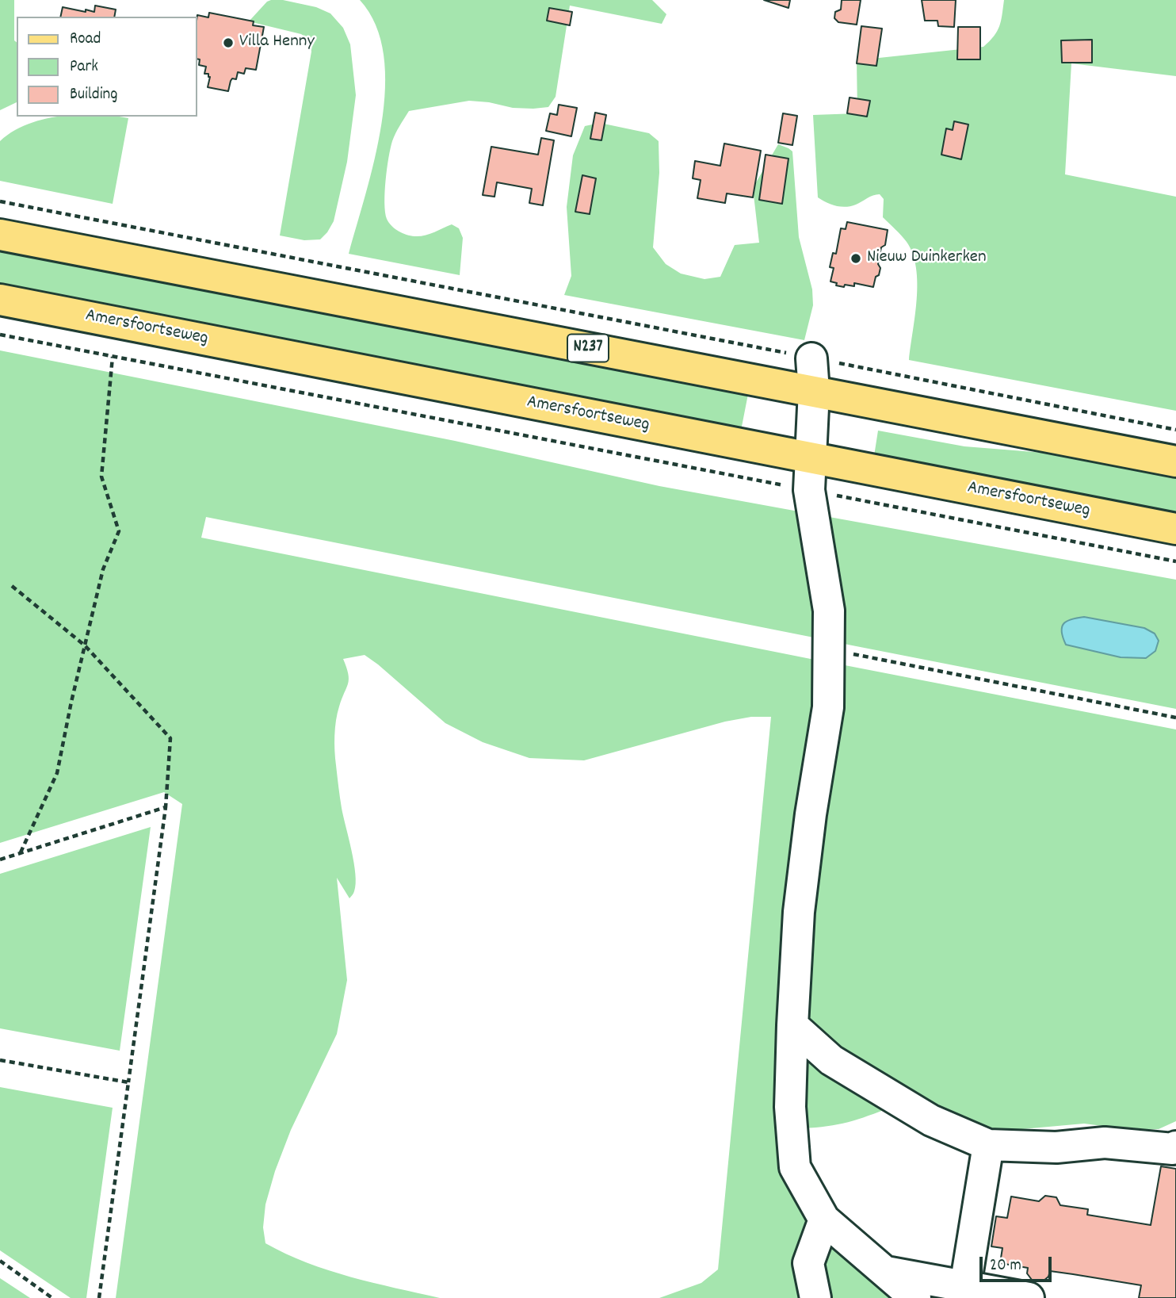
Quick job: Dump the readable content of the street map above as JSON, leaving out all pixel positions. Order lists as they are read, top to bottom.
{
  "streets": {
    "main road": ["Amersfoortseweg", "N237"]
  },
  "places": ["Villa Henny", "Nieuw Duinkerken"],
  "legend": ["Road", "Park", "Building"],
  "scale_bar": "20 m"
}
